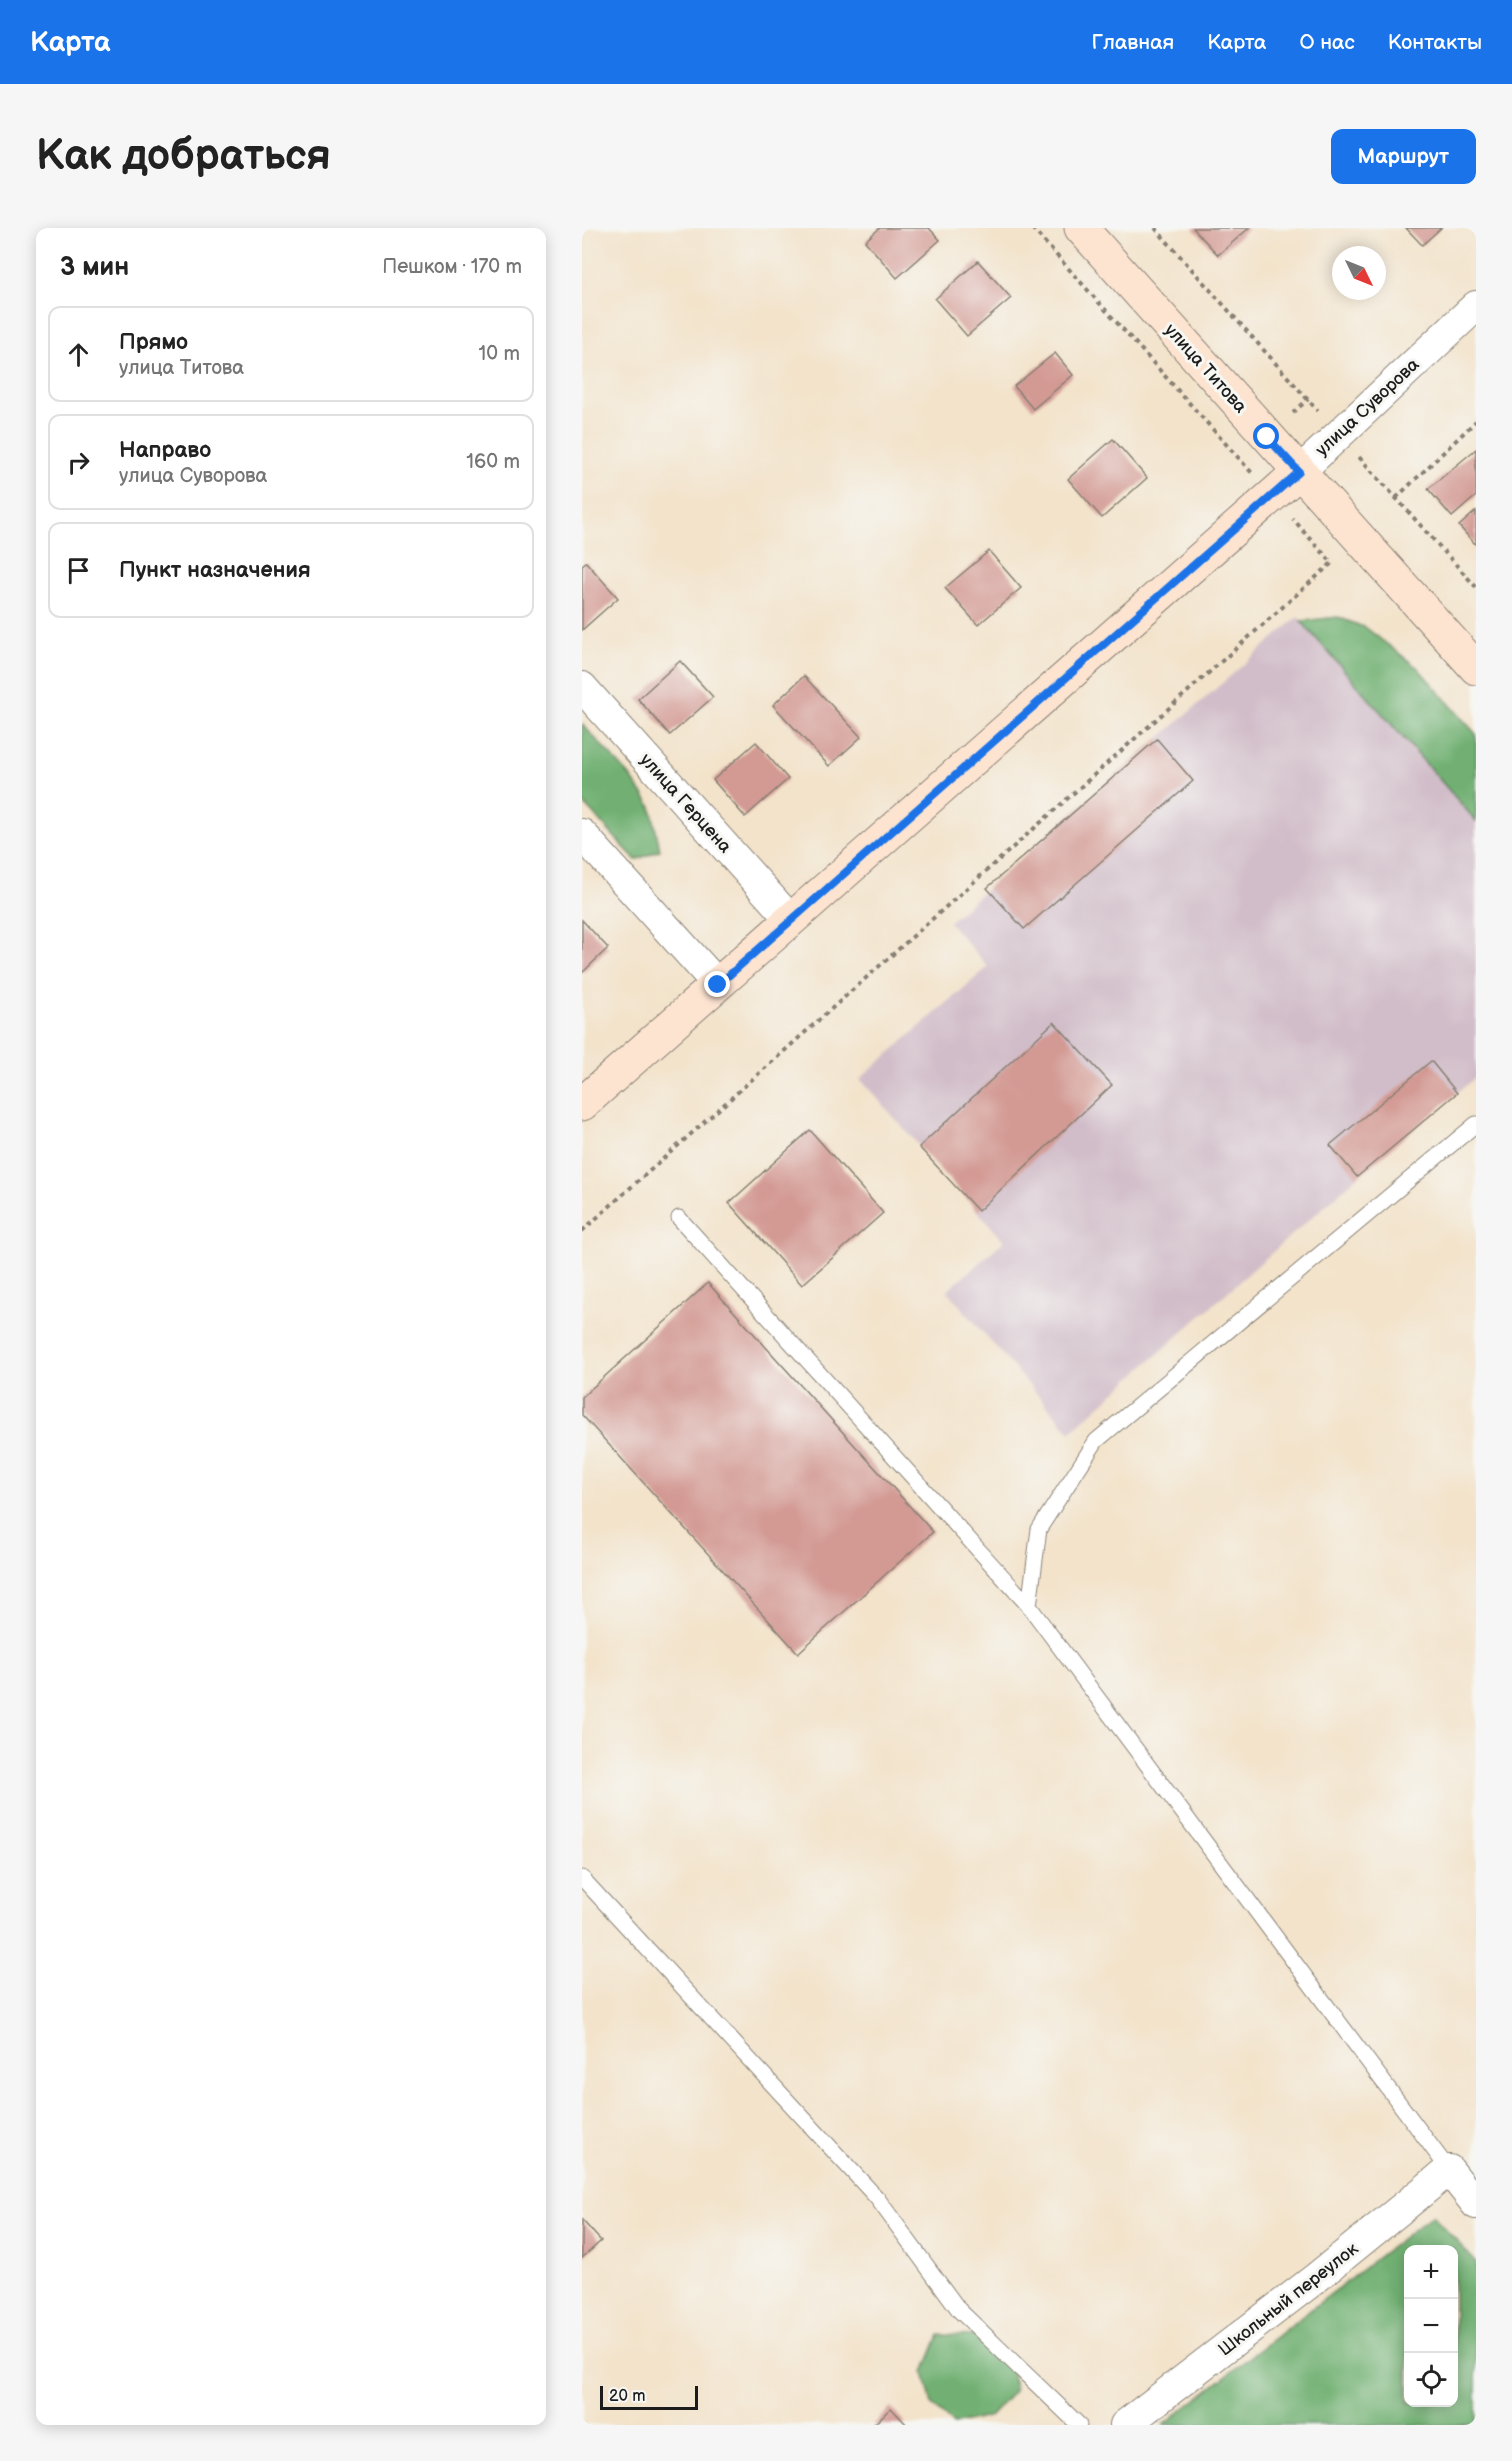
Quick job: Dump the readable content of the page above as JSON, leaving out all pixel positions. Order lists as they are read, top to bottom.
{
  "streets": {
    "street": [
      "улица Титова",
      "улица Суворова",
      "улица Герцена",
      "Школьный переулок"
    ]
  },
  "crossings": [
    ["улица Титова", "улица Суворова"],
    ["улица Суворова", "улица Герцена"]
  ],
  "scale_bar": "20 m",
  "north": "bottom right",
  "page": {
    "header": "Карта",
    "nav": [
      "Главная",
      "Карта",
      "О нас",
      "Контакты"
    ],
    "buttons": "Маршрут",
    "title": "Как добраться",
    "heading": ["3 мин", "Пешком · 170 m"],
    "list": [
      ["Прямо", "улица Титова", "10 m"],
      ["Направо", "улица Суворова", "160 m"],
      "Пункт назначения"
    ],
    "map_buttons": ["+", "−"],
    "scale": "20 m"
  }
}
